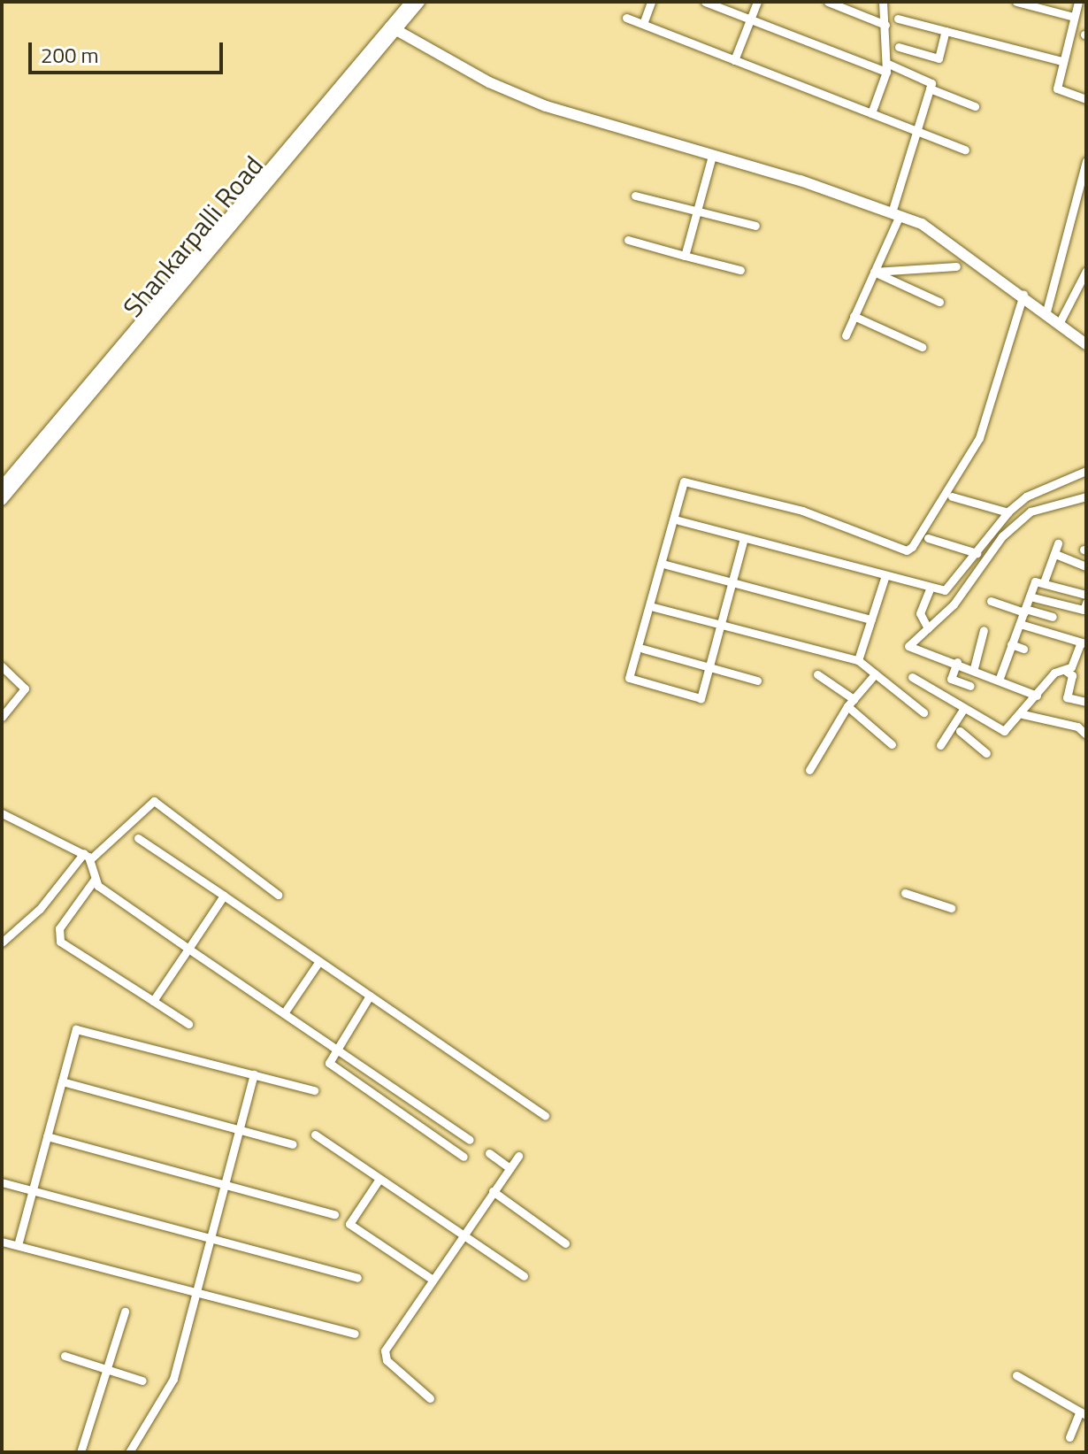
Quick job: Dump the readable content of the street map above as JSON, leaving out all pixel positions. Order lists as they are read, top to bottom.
{
  "streets": {
    "main road": ["Shankarpalli Road"]
  },
  "scale_bar": "200 m"
}
